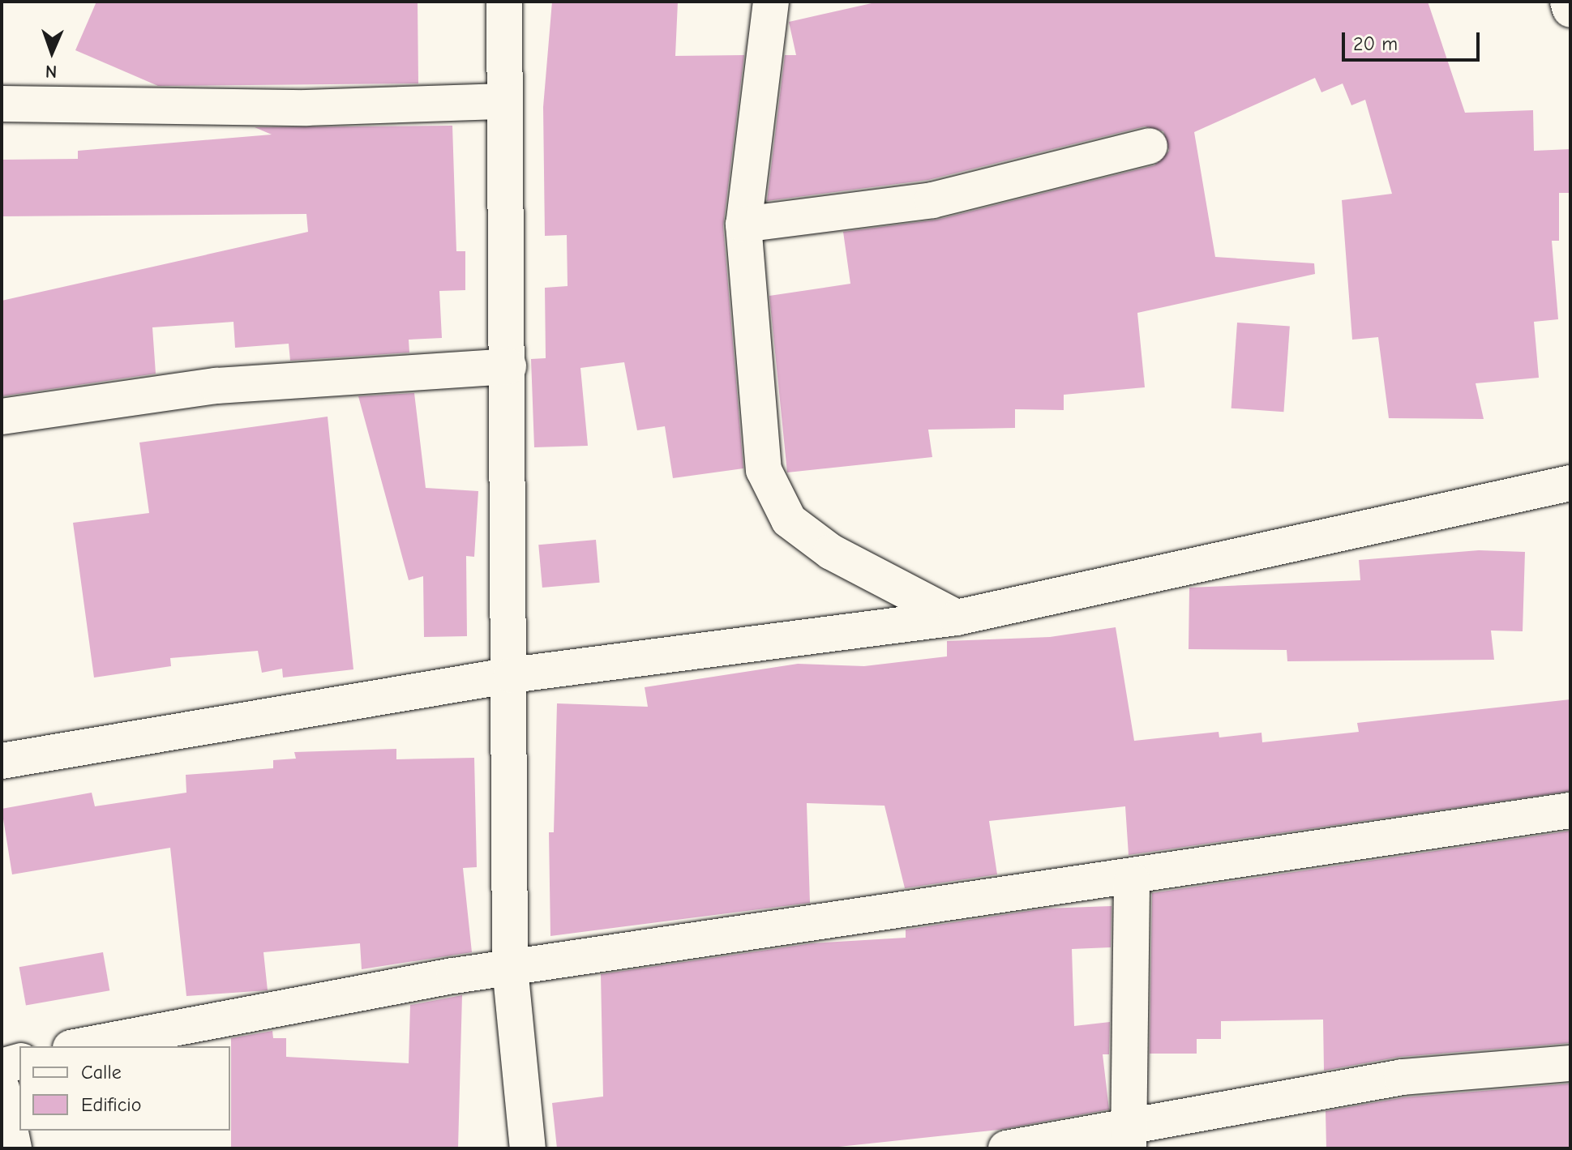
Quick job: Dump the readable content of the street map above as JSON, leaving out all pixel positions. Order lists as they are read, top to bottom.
{
  "legend": ["Calle", "Edificio"],
  "scale_bar": "20 m",
  "north": "bottom"
}
